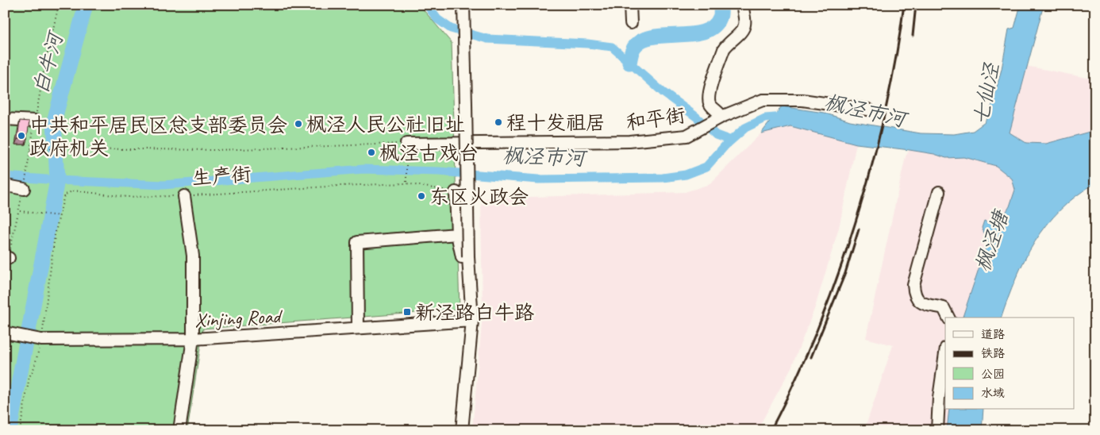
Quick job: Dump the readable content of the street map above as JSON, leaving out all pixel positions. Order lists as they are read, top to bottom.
{
  "streets": {
    "street": ["和平街", "Xinjing Road"],
    "path": ["生产街"]
  },
  "crossings": [
    ["生产街", "Xinjing Road"]
  ],
  "water": [
    "白牛河",
    "七仙泾",
    "枫泾市河",
    "枫泾塘"
  ],
  "places": {
    "other": [
      "程十发祖居",
      "枫泾人民公社旧址",
      "中共和平居民区总支部委员会 政府机关",
      "枫泾古戏台",
      "东区火政会"
    ],
    "transit": ["新泾路白牛路"]
  },
  "legend": [
    "道路",
    "铁路",
    "公园",
    "水域"
  ]
}
